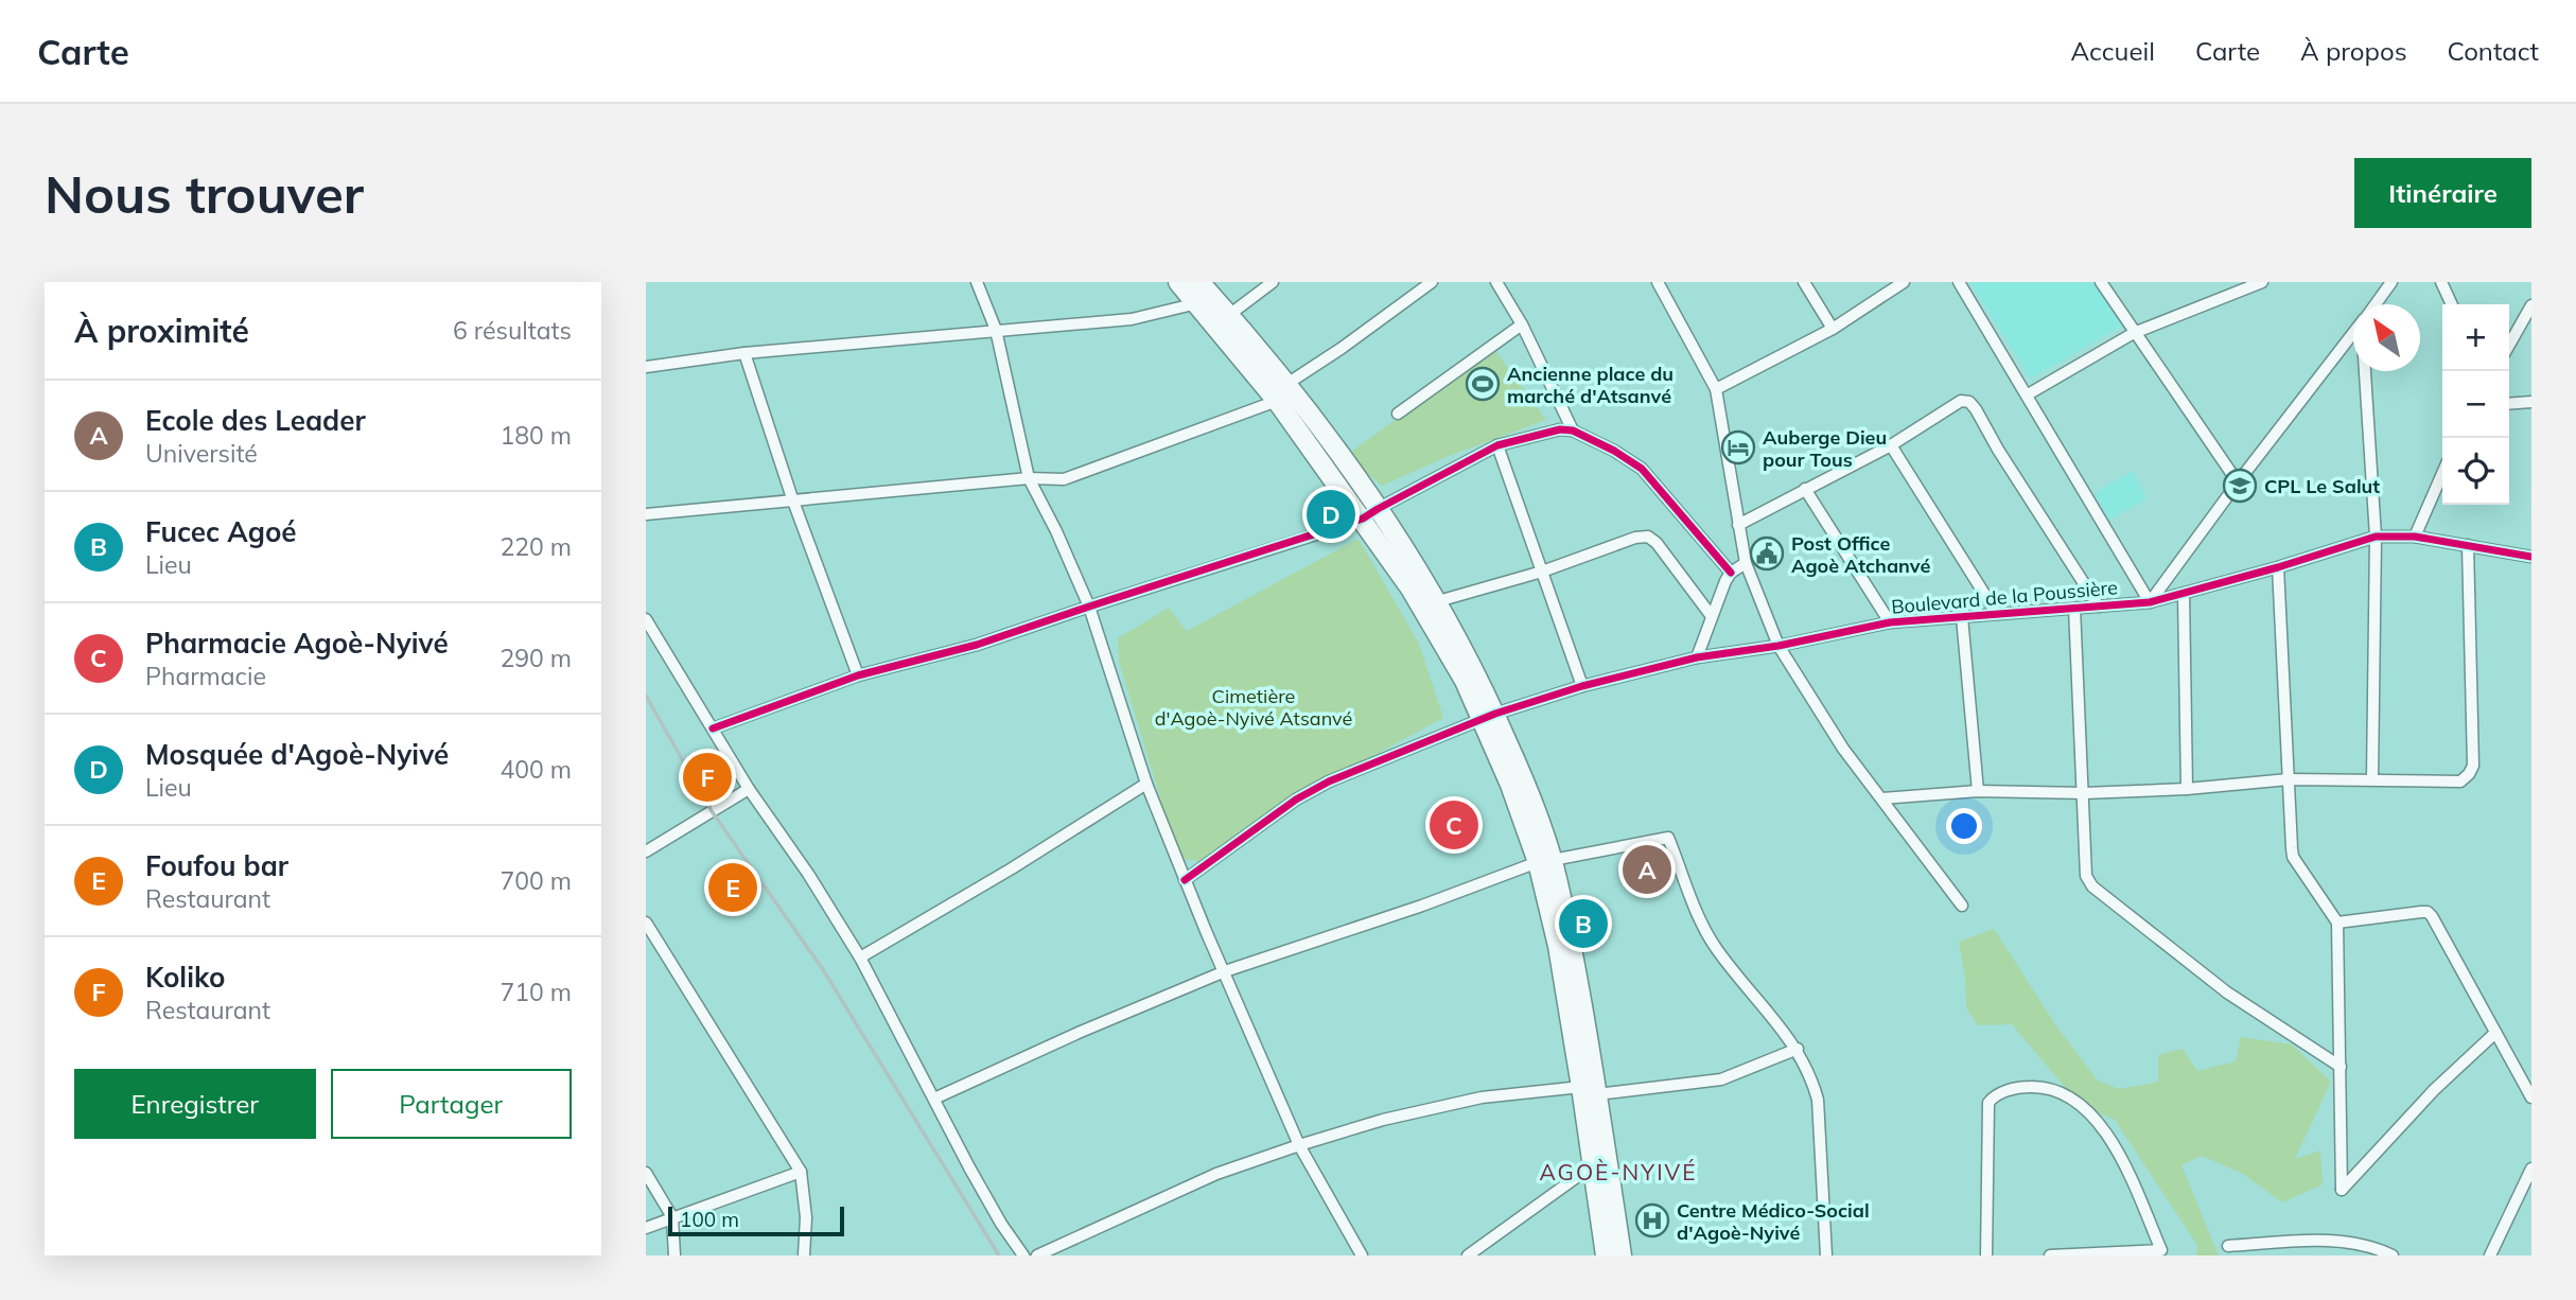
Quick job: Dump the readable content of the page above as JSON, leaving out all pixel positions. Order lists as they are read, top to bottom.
{
  "streets": {
    "street": ["Boulevard de la Poussière"]
  },
  "districts": ["AGOÈ-NYIVÉ"],
  "parks": ["Cimetière d'Agoè-Nyivé Atsanvé"],
  "places": {
    "sports": ["Ancienne place du marché d'Atsanvé"],
    "hotel": ["Auberge Dieu pour Tous"],
    "school or university": ["CPL Le Salut"],
    "public building": ["Post Office Agoè Atchanvé"],
    "hospital": ["Centre Médico-Social d'Agoè-Nyivé"]
  },
  "scale_bar": "100 m",
  "north": "top left",
  "page": {
    "header": "Carte",
    "nav": [
      "Accueil",
      "Carte",
      "À propos",
      "Contact"
    ],
    "buttons": [
      "Itinéraire",
      ["Enregistrer", "Partager"]
    ],
    "title": "Nous trouver",
    "heading": ["À proximité", "6 résultats"],
    "map_buttons": ["+", "−"],
    "list": [
      {
        "mark": "A",
        "name": "Ecole des Leader",
        "note": "Université",
        "value": "180 m"
      },
      {
        "mark": "B",
        "name": "Fucec Agoé",
        "note": "Lieu",
        "value": "220 m"
      },
      {
        "mark": "C",
        "name": "Pharmacie Agoè-Nyivé",
        "note": "Pharmacie",
        "value": "290 m"
      },
      {
        "mark": "D",
        "name": "Mosquée d'Agoè-Nyivé",
        "note": "Lieu",
        "value": "400 m"
      },
      {
        "mark": "E",
        "name": "Foufou bar",
        "note": "Restaurant",
        "value": "700 m"
      },
      {
        "mark": "F",
        "name": "Koliko",
        "note": "Restaurant",
        "value": "710 m"
      }
    ],
    "pins": [
      "D",
      "F",
      "C",
      "A",
      "E",
      "B"
    ],
    "scale": "100 m"
  }
}
